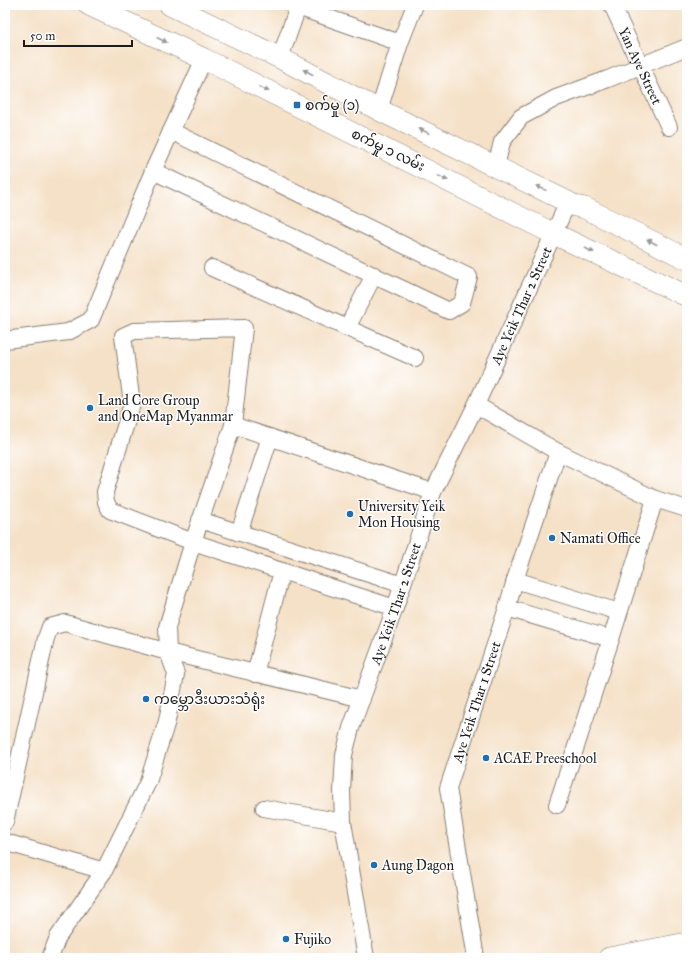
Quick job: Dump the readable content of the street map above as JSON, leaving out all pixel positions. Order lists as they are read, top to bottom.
{
  "streets": {
    "main road": ["စက်မှု ၁ လမ်း"],
    "street": ["Yan Aye Street", "Aye Yeik Thar 2 Street", "Aye Yeik Thar 1 Street"]
  },
  "crossings": [
    ["စက်မှု ၁ လမ်း", "Aye Yeik Thar 2 Street"]
  ],
  "places": {
    "transit": ["စက်မှု (၁)"],
    "other": [
      "Land Core Group and OneMap Myanmar",
      "University Yeik Mon Housing",
      "Namati Office",
      "ကမ္ဘောဒီးယားသံရုံး",
      "ACAE Preeschool",
      "Aung Dagon",
      "Fujiko"
    ]
  },
  "scale_bar": "50 m"
}
